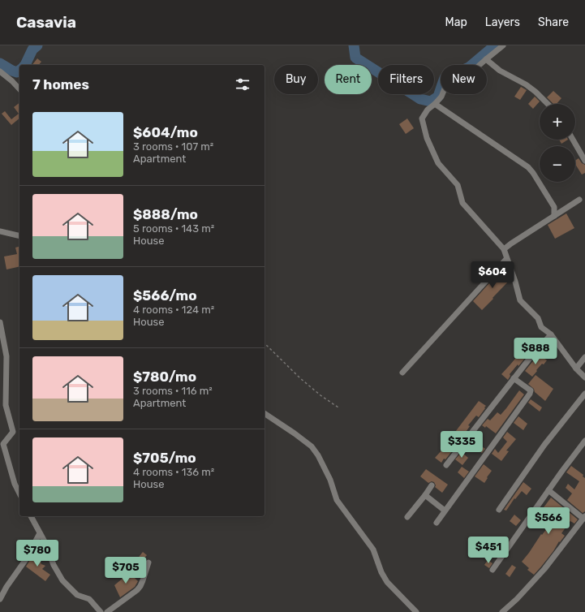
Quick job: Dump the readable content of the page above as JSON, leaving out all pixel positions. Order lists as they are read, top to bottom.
{
  "page": {
    "header": "Casavia",
    "nav": ["Map", "Layers", "Share"],
    "chip": [
      "Buy",
      "Rent",
      "Filters",
      "New"
    ],
    "heading": "7 homes",
    "map_buttons": ["+", "−"],
    "list": [
      {
        "name": "$604/mo",
        "note": "3 rooms · 107 m² · Apartment"
      },
      {
        "name": "$888/mo",
        "note": "5 rooms · 143 m² · House"
      },
      {
        "name": "$566/mo",
        "note": "4 rooms · 124 m² · House"
      },
      {
        "name": "$780/mo",
        "note": "3 rooms · 116 m² · Apartment"
      },
      {
        "name": "$705/mo",
        "note": "4 rooms · 136 m² · House"
      }
    ],
    "price": [
      "$604",
      "$888",
      "$335",
      "$566",
      "$451",
      "$780",
      "$705"
    ]
  }
}
